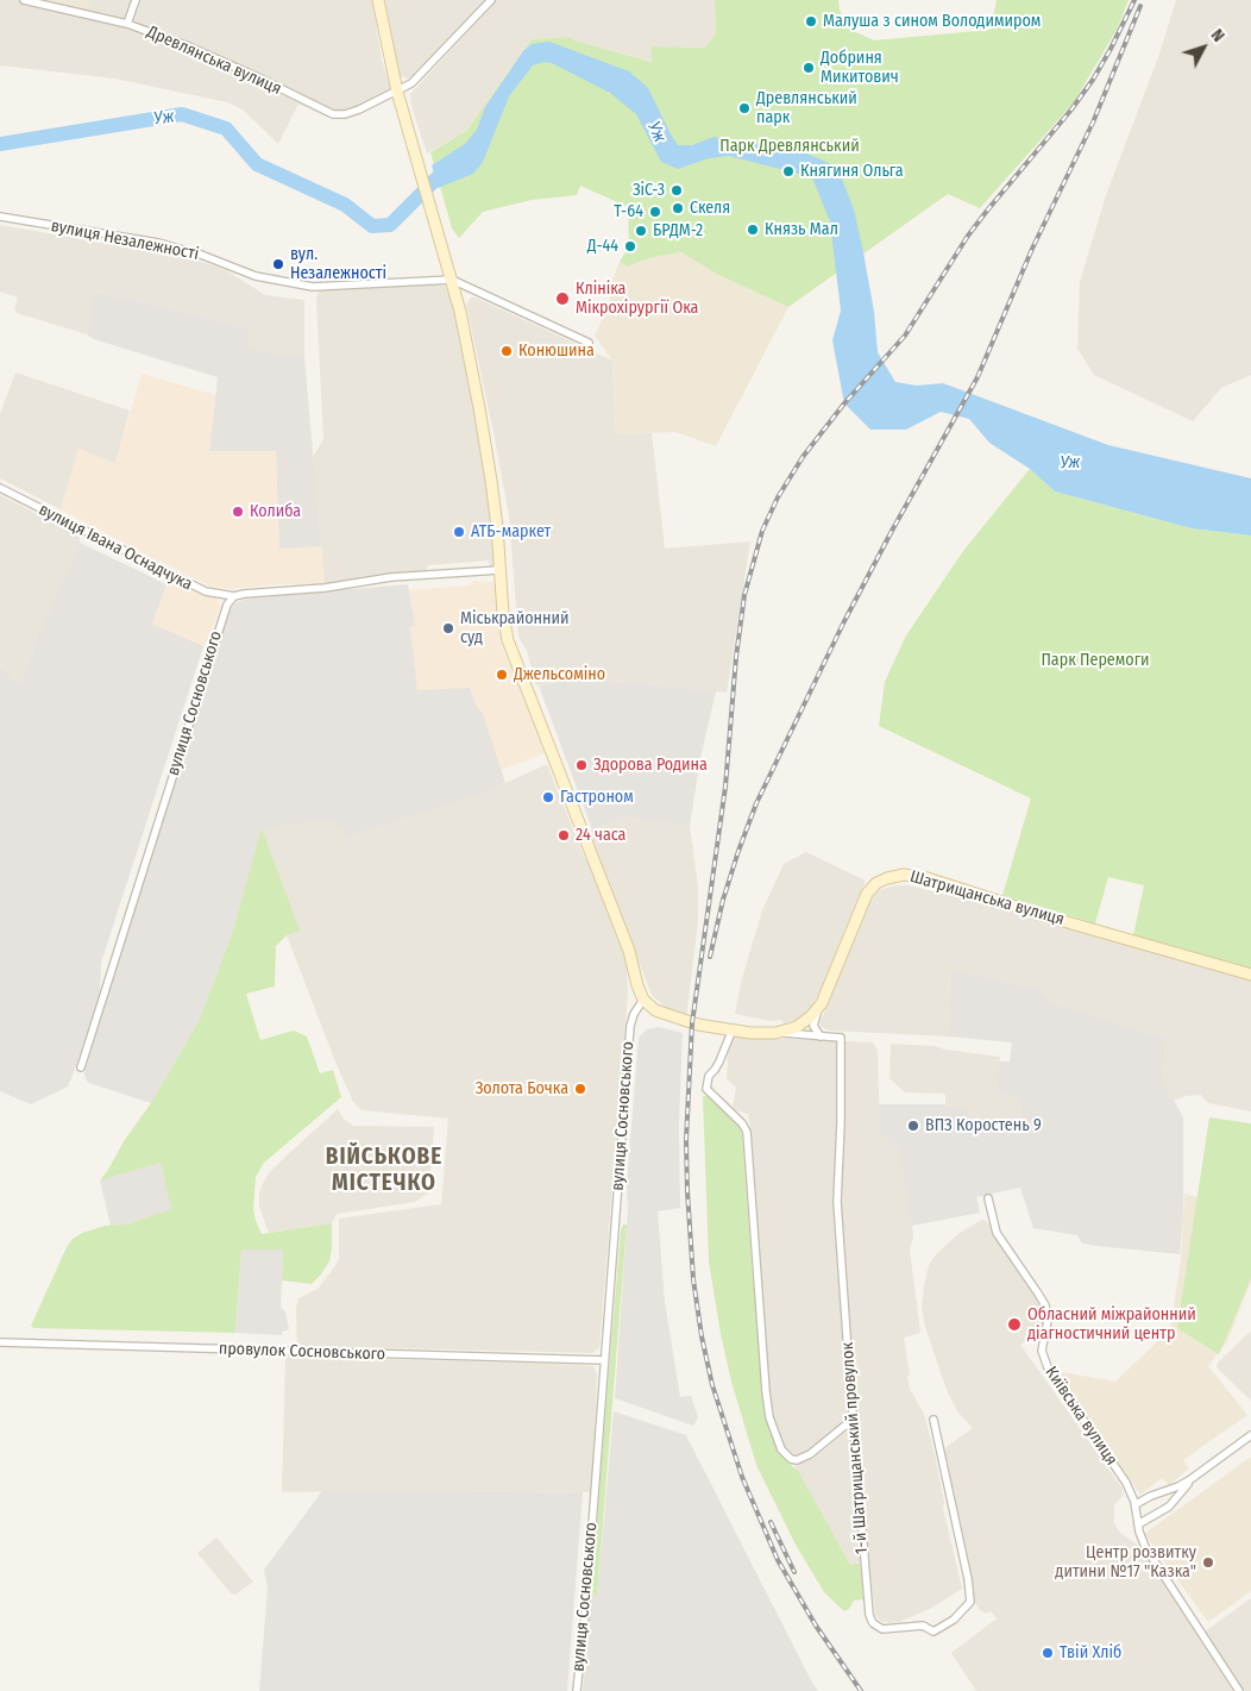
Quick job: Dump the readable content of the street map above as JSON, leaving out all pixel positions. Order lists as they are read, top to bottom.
{
  "streets": {
    "street": [
      "Древлянська вулиця",
      "вулиця Незалежності",
      "вулиця Івана Оснадчука",
      "вулиця Сосновського",
      "Шатрищанська вулиця",
      "провулок Сосновського",
      "Київська вулиця",
      "1-й Шатрищанський провулок"
    ]
  },
  "crossings": [
    ["вулиця Івана Оснадчука", "вулиця Сосновського"],
    ["вулиця Сосновського", "Шатрищанська вулиця"],
    ["вулиця Сосновського", "провулок Сосновського"],
    ["Шатрищанська вулиця", "1-й Шатрищанський провулок"]
  ],
  "districts": ["ВІЙСЬКОВЕ МІСТЕЧКО"],
  "water": ["Уж"],
  "parks": ["Парк Древлянський", "Парк Перемоги"],
  "places": [
    "Малуша з сином Володимиром",
    "Добриня Микитович",
    "Древлянський парк",
    "Княгиня Ольга",
    "ЗіС-3",
    "Скеля",
    "Т-64",
    "Князь Мал",
    "БРДМ-2",
    "Д-44",
    "вул. Незалежності",
    "Клініка Мікрохірургії Ока",
    "Конюшина",
    "Колиба",
    "АТБ-маркет",
    "Міськрайонний суд",
    "Джельсоміно",
    "Здорова Родина",
    "Гастроном",
    "24 часа",
    "Золота Бочка",
    "ВПЗ Коростень 9",
    "Обласний міжрайонний діагностичний центр",
    "Центр розвитку дитини №17 \"Казка\"",
    "Твій Хліб"
  ],
  "north": "top right"
}
